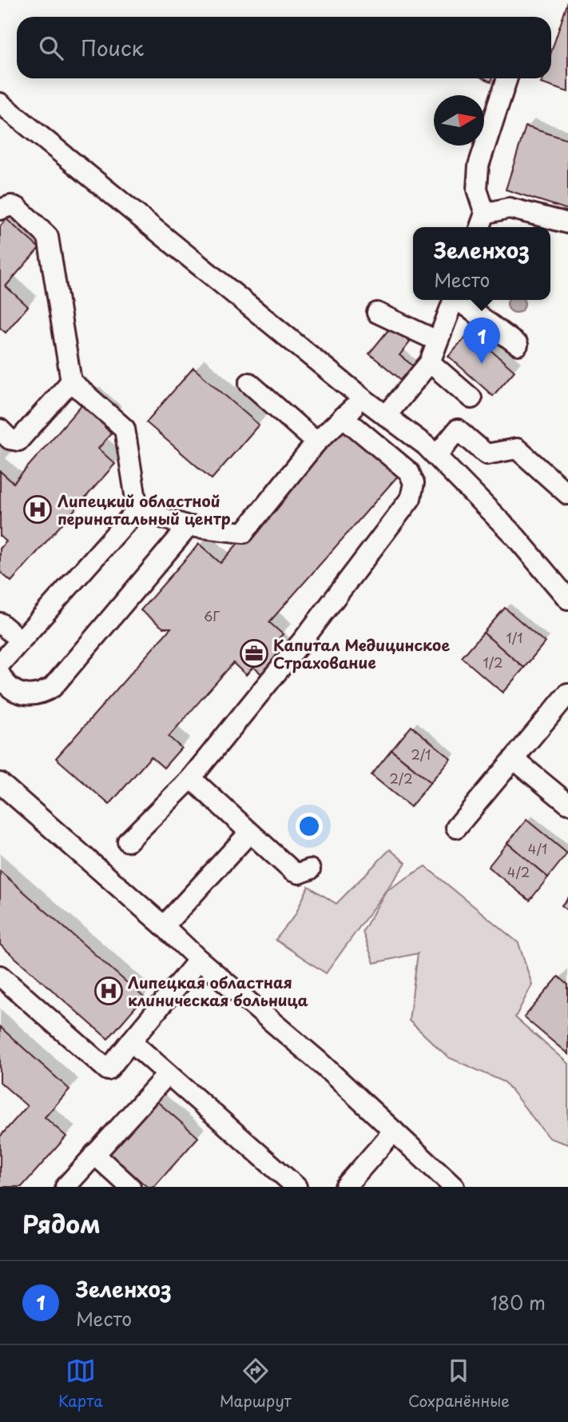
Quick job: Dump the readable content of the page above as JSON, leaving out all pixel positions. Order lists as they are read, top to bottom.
{
  "places": {
    "hospital": ["Липецкий областной перинатальный центр", "Липецкая областная клиническая больница"],
    "office": ["Капитал Медицинское Страхование"]
  },
  "house_numbers": [
    "6Г",
    "1/1",
    "1/2",
    "2/1",
    "2/2",
    "4/1",
    "4/2"
  ],
  "north": "right",
  "page": {
    "search": "Поиск",
    "popup": ["Зеленхоз", "Место"],
    "pins": "1",
    "heading": "Рядом",
    "list": [
      {
        "mark": "1",
        "name": "Зеленхоз",
        "note": "Место",
        "value": "180 m"
      }
    ],
    "nav": ["Карта", "Маршрут", "Сохранённые"]
  }
}
